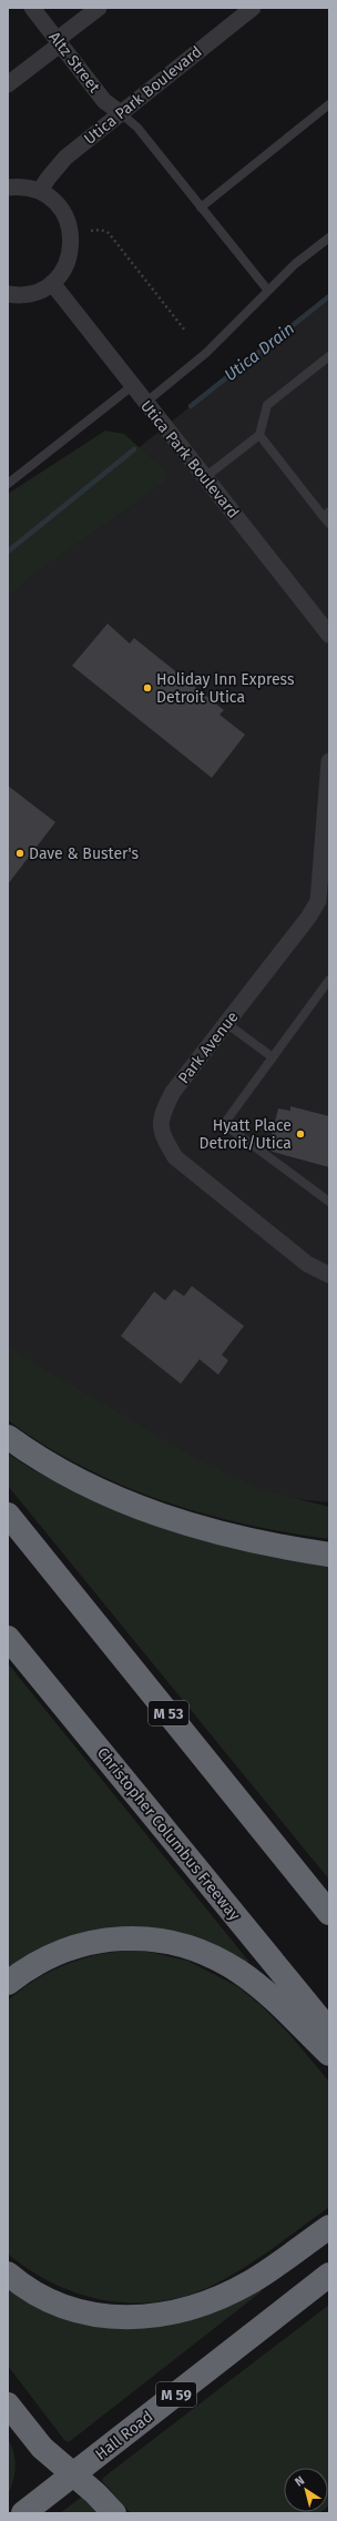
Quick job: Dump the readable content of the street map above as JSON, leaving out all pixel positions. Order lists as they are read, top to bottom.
{
  "streets": {
    "highway": [
      "M 53",
      "Christopher Columbus Freeway",
      "M 59",
      "Hall Road"
    ],
    "street": ["Altz Street", "Utica Park Boulevard", "Park Avenue"]
  },
  "crossings": [
    ["Altz Street", "Utica Park Boulevard"]
  ],
  "water": ["Utica Drain"],
  "places": ["Holiday Inn Express Detroit Utica", "Dave & Buster's", "Hyatt Place Detroit/Utica"],
  "north": "top left"
}
